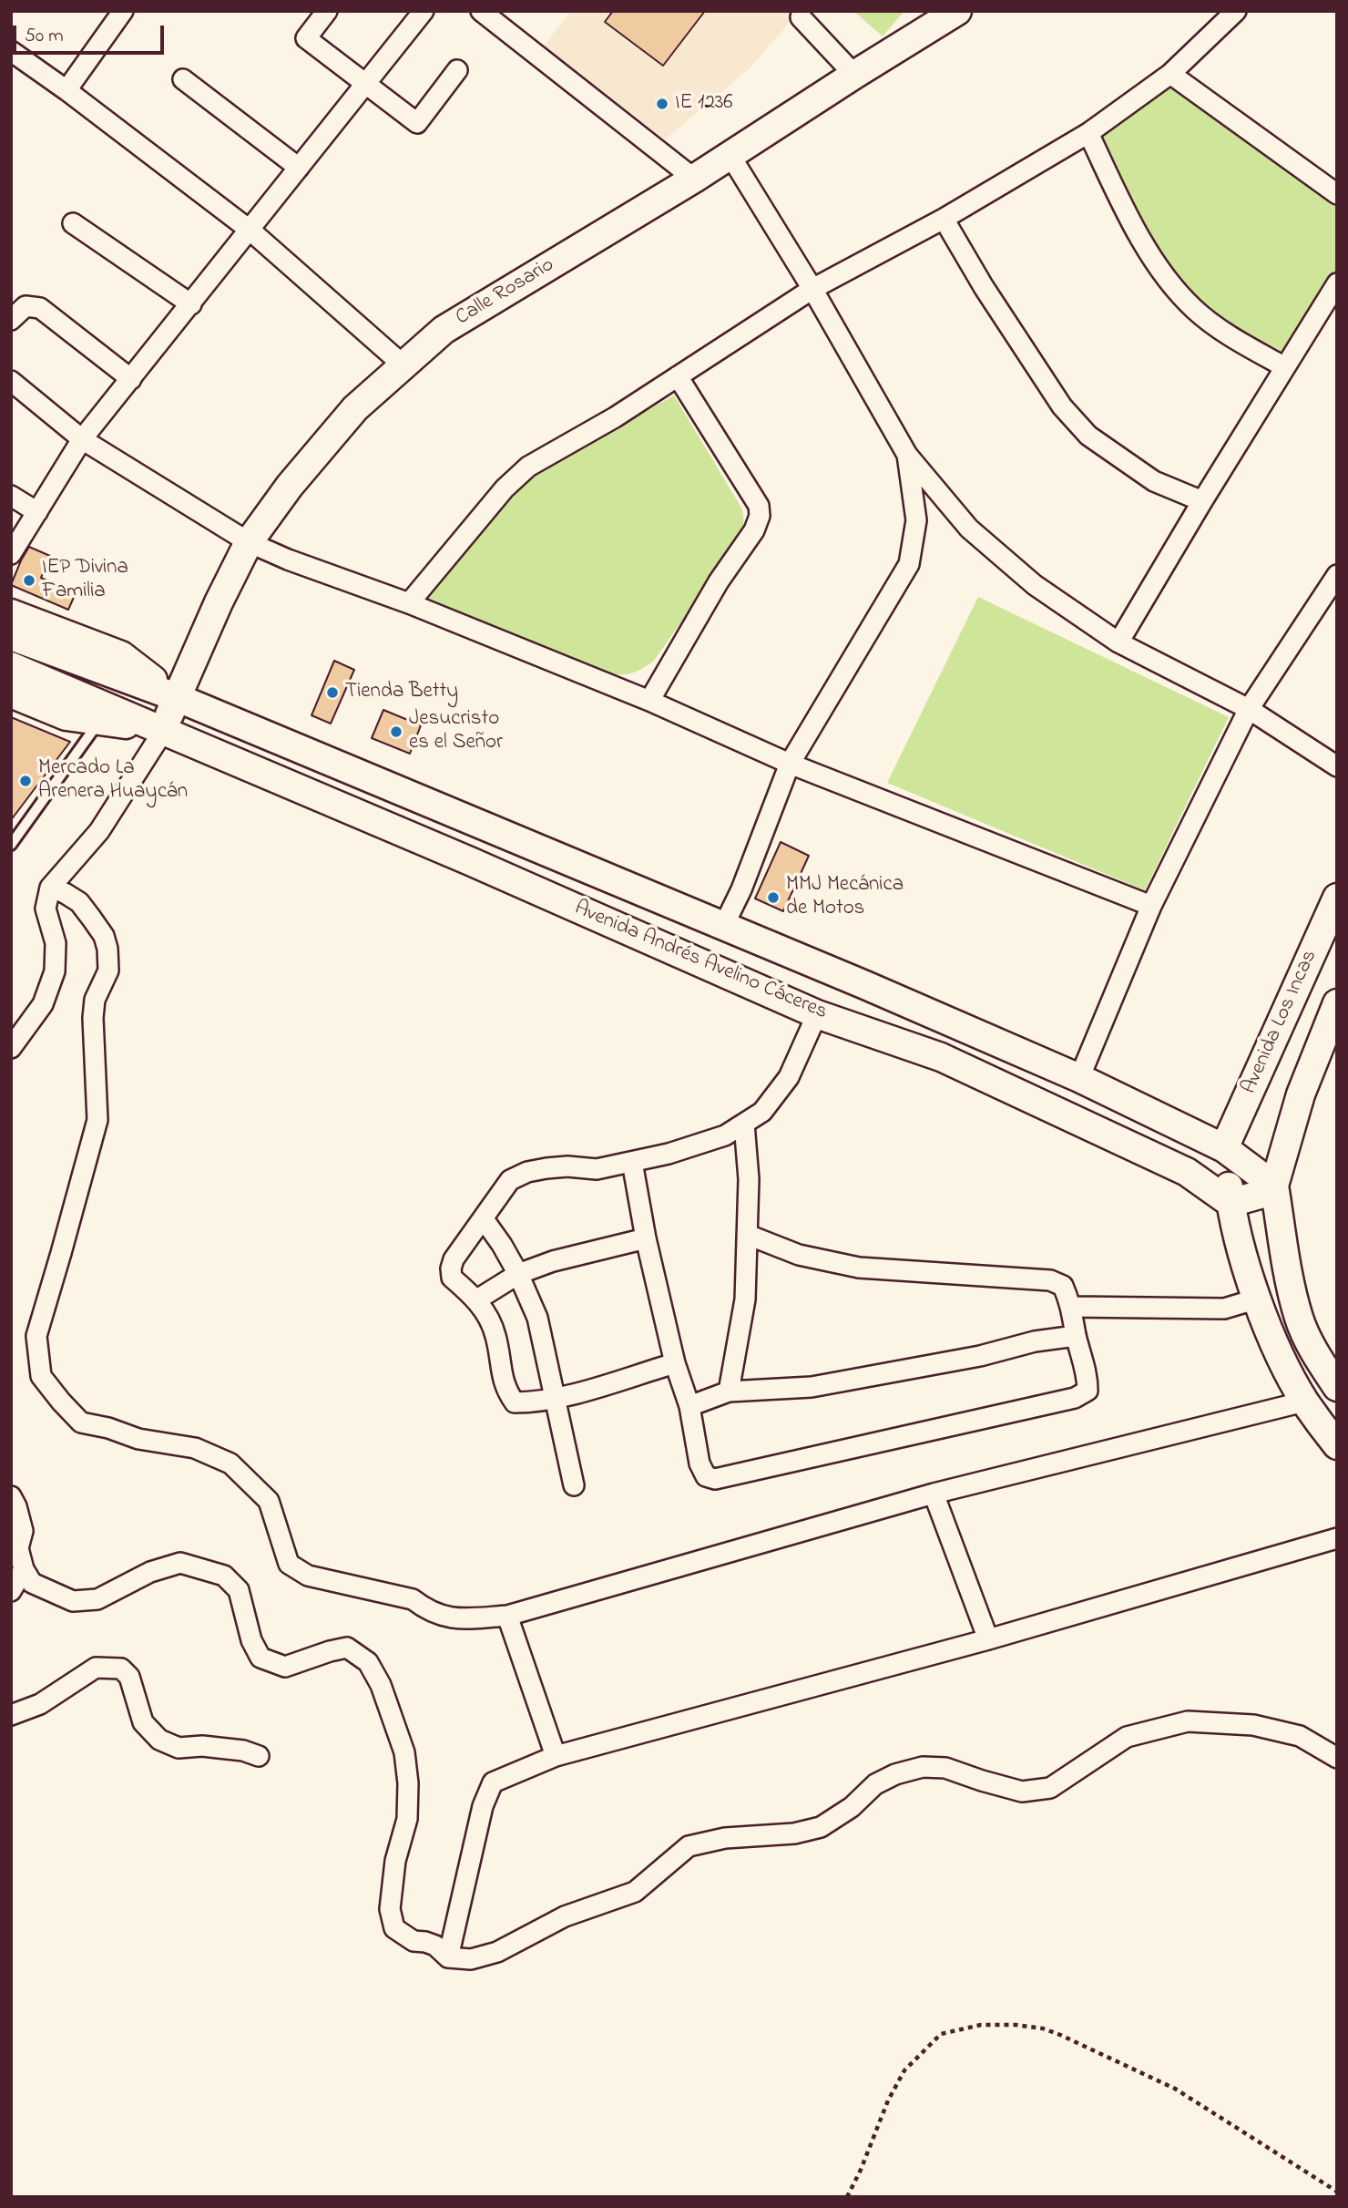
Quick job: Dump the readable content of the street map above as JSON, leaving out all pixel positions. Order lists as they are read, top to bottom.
{
  "streets": {
    "main road": ["Calle Rosario", "Avenida Andrés Avelino Cáceres", "Avenida Los Incas"]
  },
  "crossings": [
    ["Calle Rosario", "Avenida Andrés Avelino Cáceres"],
    ["Avenida Andrés Avelino Cáceres", "Avenida Los Incas"]
  ],
  "places": [
    "IE 1236",
    "IEP Divina Familia",
    "Tienda Betty",
    "Jesucristo es el Señor",
    "Mercado La Arenera Huaycán",
    "MMJ Mecánica de Motos"
  ],
  "scale_bar": "50 m"
}
